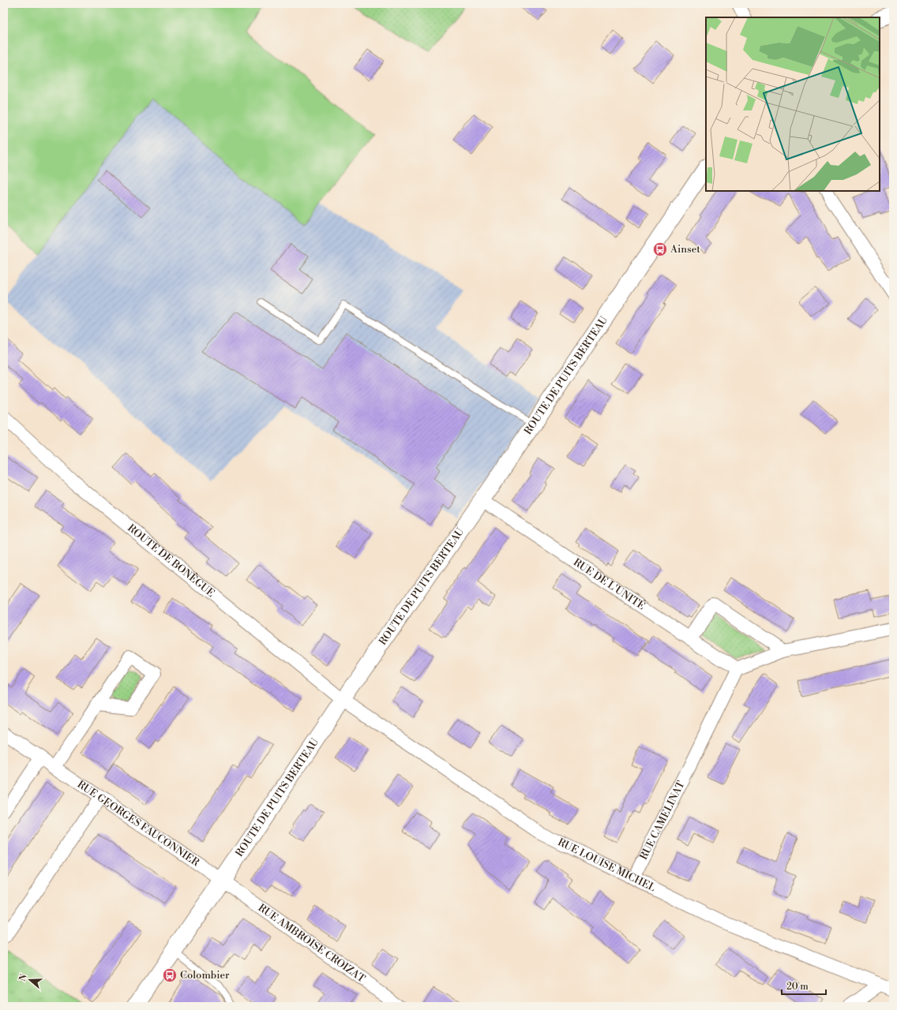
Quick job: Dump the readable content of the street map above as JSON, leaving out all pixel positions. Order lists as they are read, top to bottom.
{
  "streets": {
    "street": [
      "ROUTE DE PUITS BERTEAU",
      "ROUTE DE BONÈGUE",
      "RUE DE L'UNITÉ",
      "RUE CAMELINAT",
      "RUE GEORGES FAUCONNIER",
      "RUE LOUISE MICHEL",
      "RUE AMBROISE CROIZAT"
    ]
  },
  "crossings": [
    ["ROUTE DE PUITS BERTEAU", "ROUTE DE BONÈGUE"],
    ["ROUTE DE PUITS BERTEAU", "RUE DE L'UNITÉ"],
    ["ROUTE DE PUITS BERTEAU", "RUE GEORGES FAUCONNIER"],
    ["ROUTE DE PUITS BERTEAU", "RUE LOUISE MICHEL"],
    ["ROUTE DE PUITS BERTEAU", "RUE AMBROISE CROIZAT"],
    ["ROUTE DE BONÈGUE", "RUE LOUISE MICHEL"],
    ["RUE DE L'UNITÉ", "RUE CAMELINAT"],
    ["RUE CAMELINAT", "RUE LOUISE MICHEL"],
    ["RUE GEORGES FAUCONNIER", "RUE AMBROISE CROIZAT"]
  ],
  "places": {
    "bus stop": ["Ainset", "Colombier"]
  },
  "scale_bar": "20 m",
  "north": "left"
}
